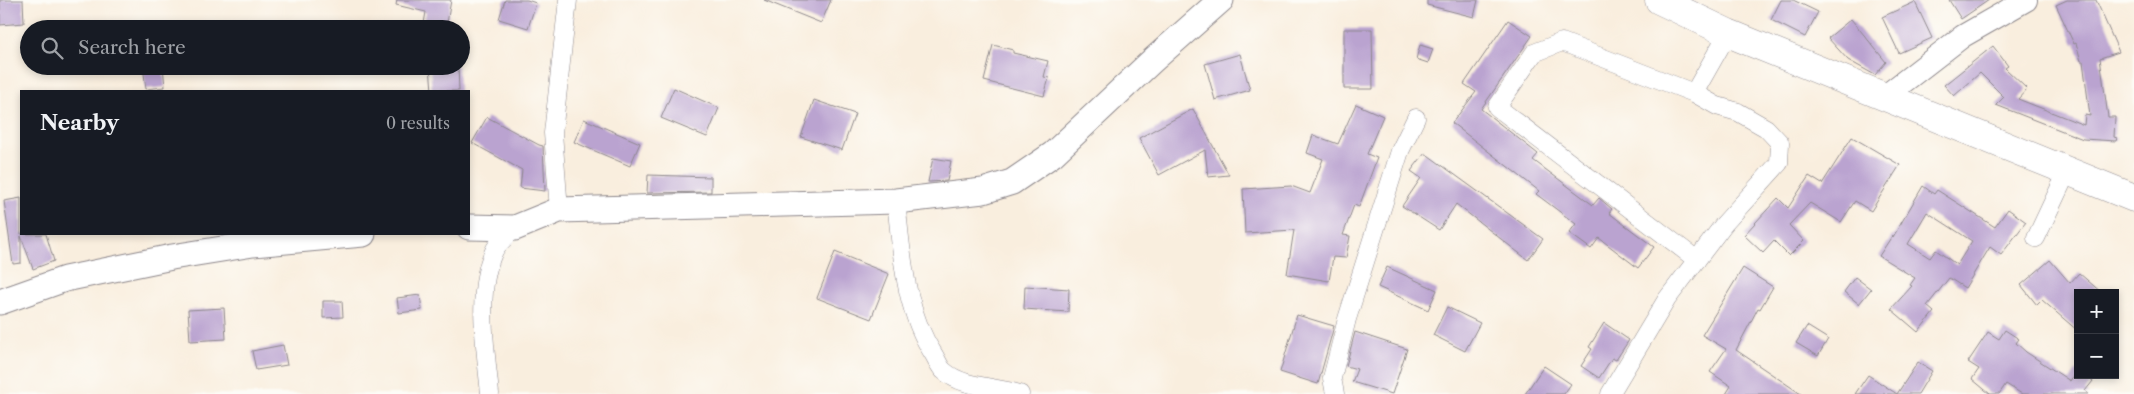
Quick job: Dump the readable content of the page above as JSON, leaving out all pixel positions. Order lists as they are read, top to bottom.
{
  "page": {
    "search": "Search here",
    "heading": ["Nearby", "0 results"],
    "map_buttons": ["+", "−"]
  }
}
